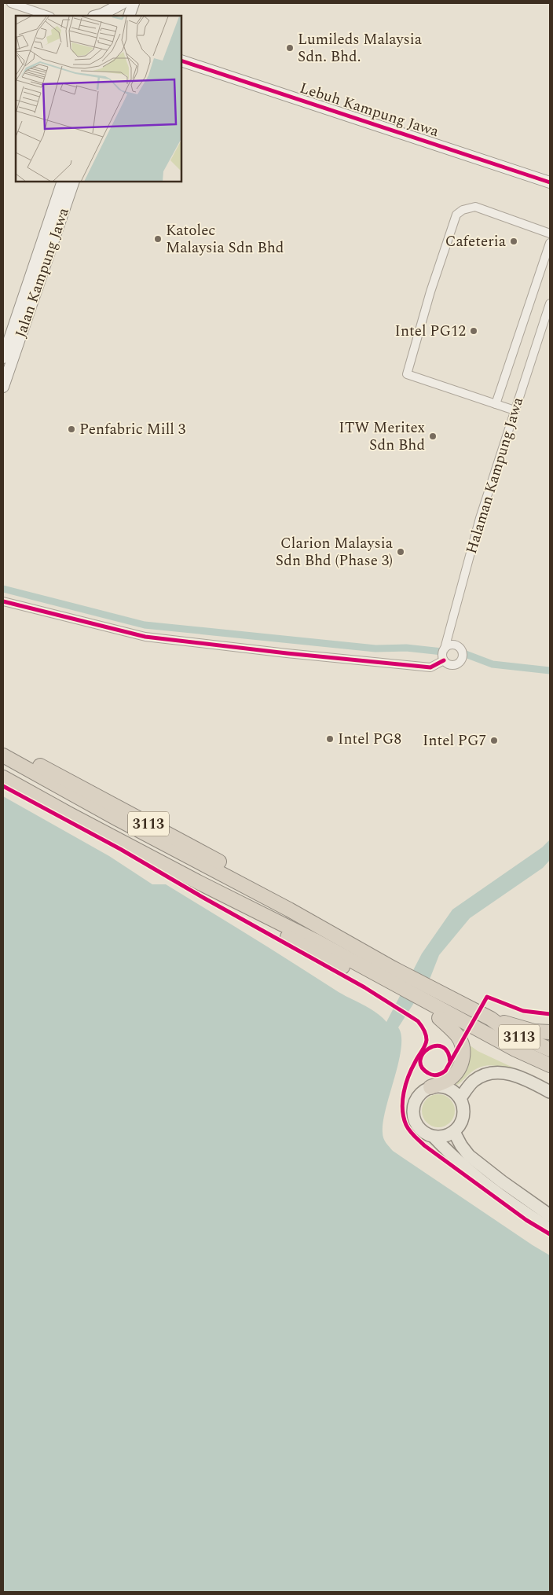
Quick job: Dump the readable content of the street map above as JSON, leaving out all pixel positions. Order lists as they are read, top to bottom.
{
  "streets": {
    "highway": ["3113"],
    "street": ["Lebuh Kampung Jawa", "Jalan Kampung Jawa", "Halaman Kampung Jawa"]
  },
  "places": [
    "Lumileds Malaysia Sdn. Bhd.",
    "Katolec Malaysia Sdn Bhd",
    "Cafeteria",
    "Intel PG12",
    "Penfabric Mill 3",
    "ITW Meritex Sdn Bhd",
    "Clarion Malaysia Sdn Bhd (Phase 3)",
    "Intel PG8",
    "Intel PG7"
  ]
}
